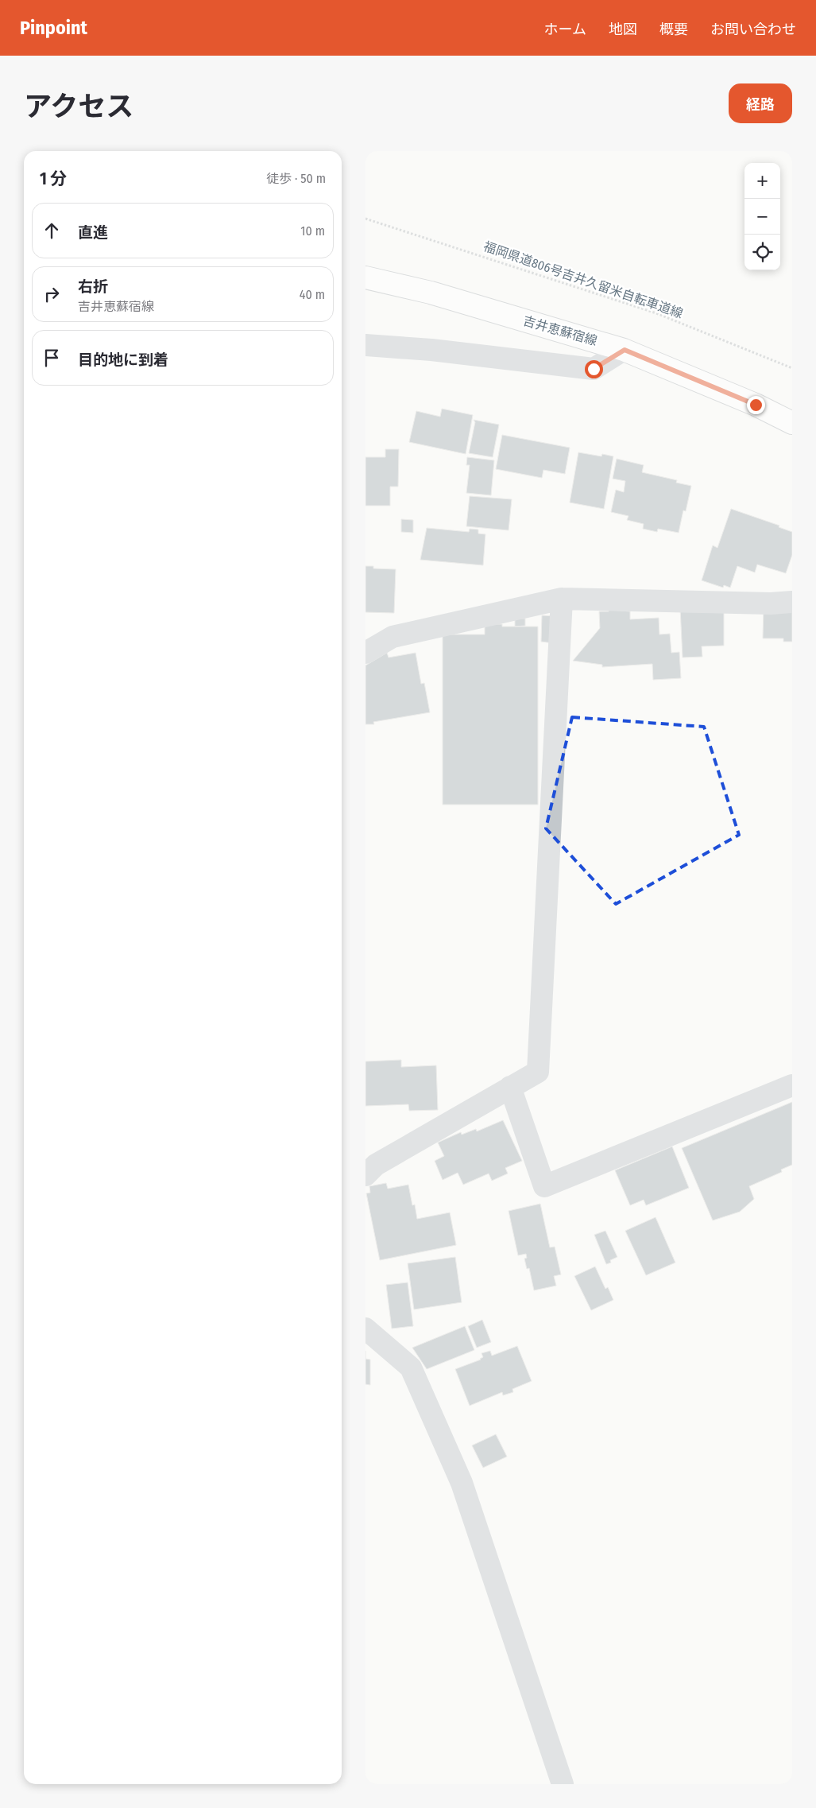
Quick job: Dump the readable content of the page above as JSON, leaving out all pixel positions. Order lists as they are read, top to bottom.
{
  "streets": {
    "main road": ["吉井恵蘇宿線"],
    "path": ["福岡県道806号吉井久留米自転車道線"]
  },
  "page": {
    "header": "Pinpoint",
    "nav": [
      "ホーム",
      "地図",
      "概要",
      "お問い合わせ"
    ],
    "title": "アクセス",
    "buttons": "経路",
    "heading": ["1 分", "徒歩 · 50 m"],
    "map_buttons": ["+", "−"],
    "list": [
      ["直進", "10 m"],
      ["右折", "吉井恵蘇宿線", "40 m"],
      "目的地に到着"
    ]
  }
}
